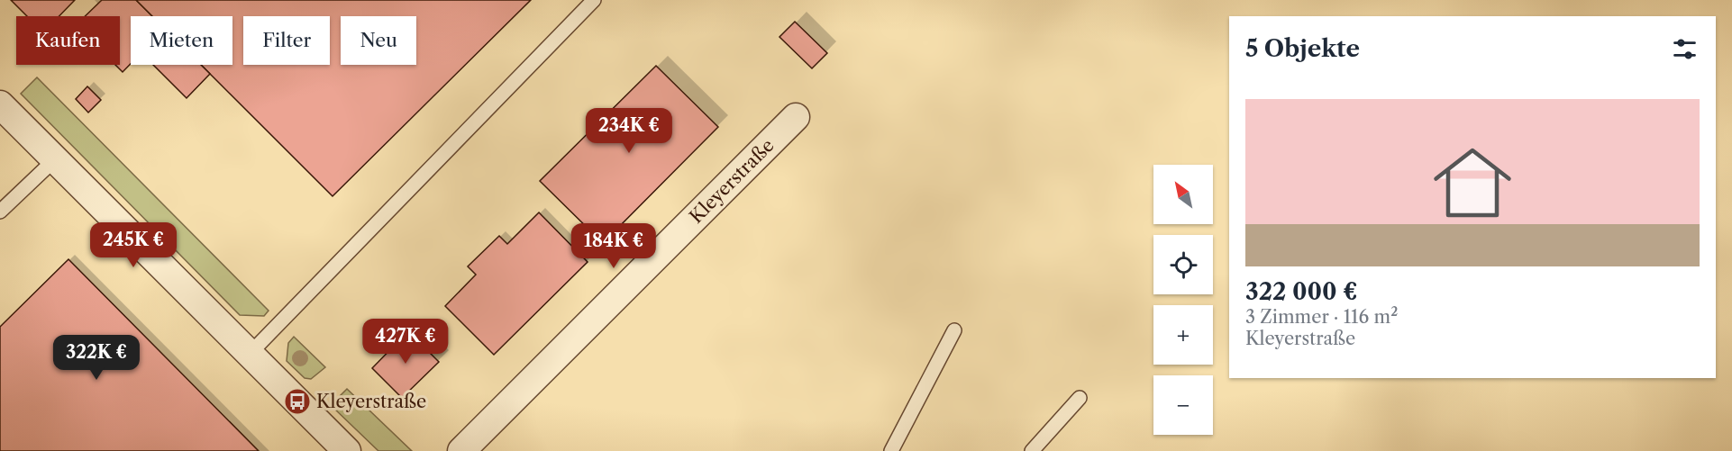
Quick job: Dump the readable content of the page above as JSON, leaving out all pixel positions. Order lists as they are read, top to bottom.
{
  "streets": {
    "street": ["Kleyerstraße"]
  },
  "places": {
    "bus stop": ["Kleyerstraße"]
  },
  "north": "top left",
  "page": {
    "chip": [
      "Kaufen",
      "Mieten",
      "Filter",
      "Neu"
    ],
    "heading": "5 Objekte",
    "list": [
      {
        "name": "322 000 €",
        "note": "3 Zimmer · 116 m² · Kleyerstraße"
      }
    ],
    "price": [
      "234K €",
      "245K €",
      "184K €",
      "427K €",
      "322K €"
    ],
    "map_buttons": ["+", "−"]
  }
}
